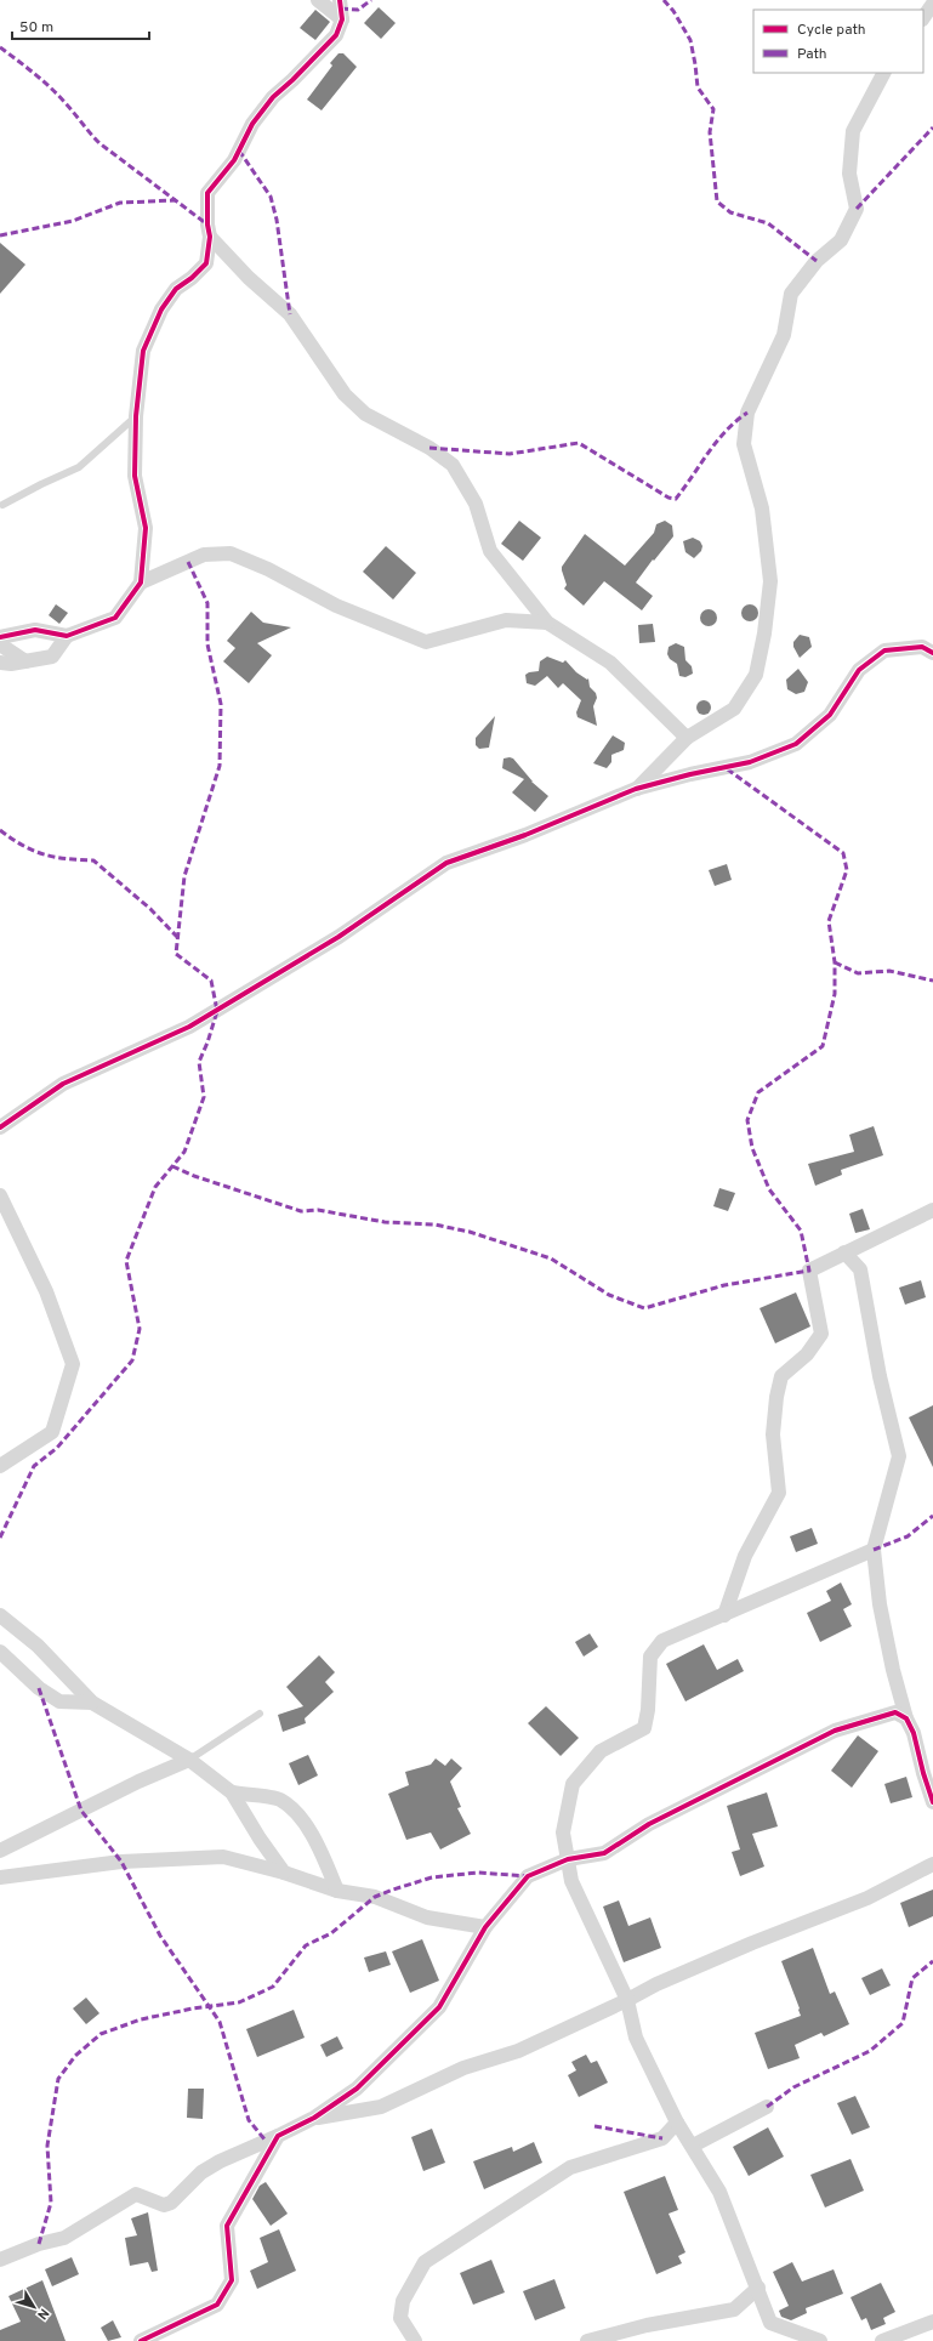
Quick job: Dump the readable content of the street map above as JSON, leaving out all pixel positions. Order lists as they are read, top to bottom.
{
  "legend": ["Cycle path", "Path"],
  "scale_bar": "50 m",
  "north": "bottom right"
}
